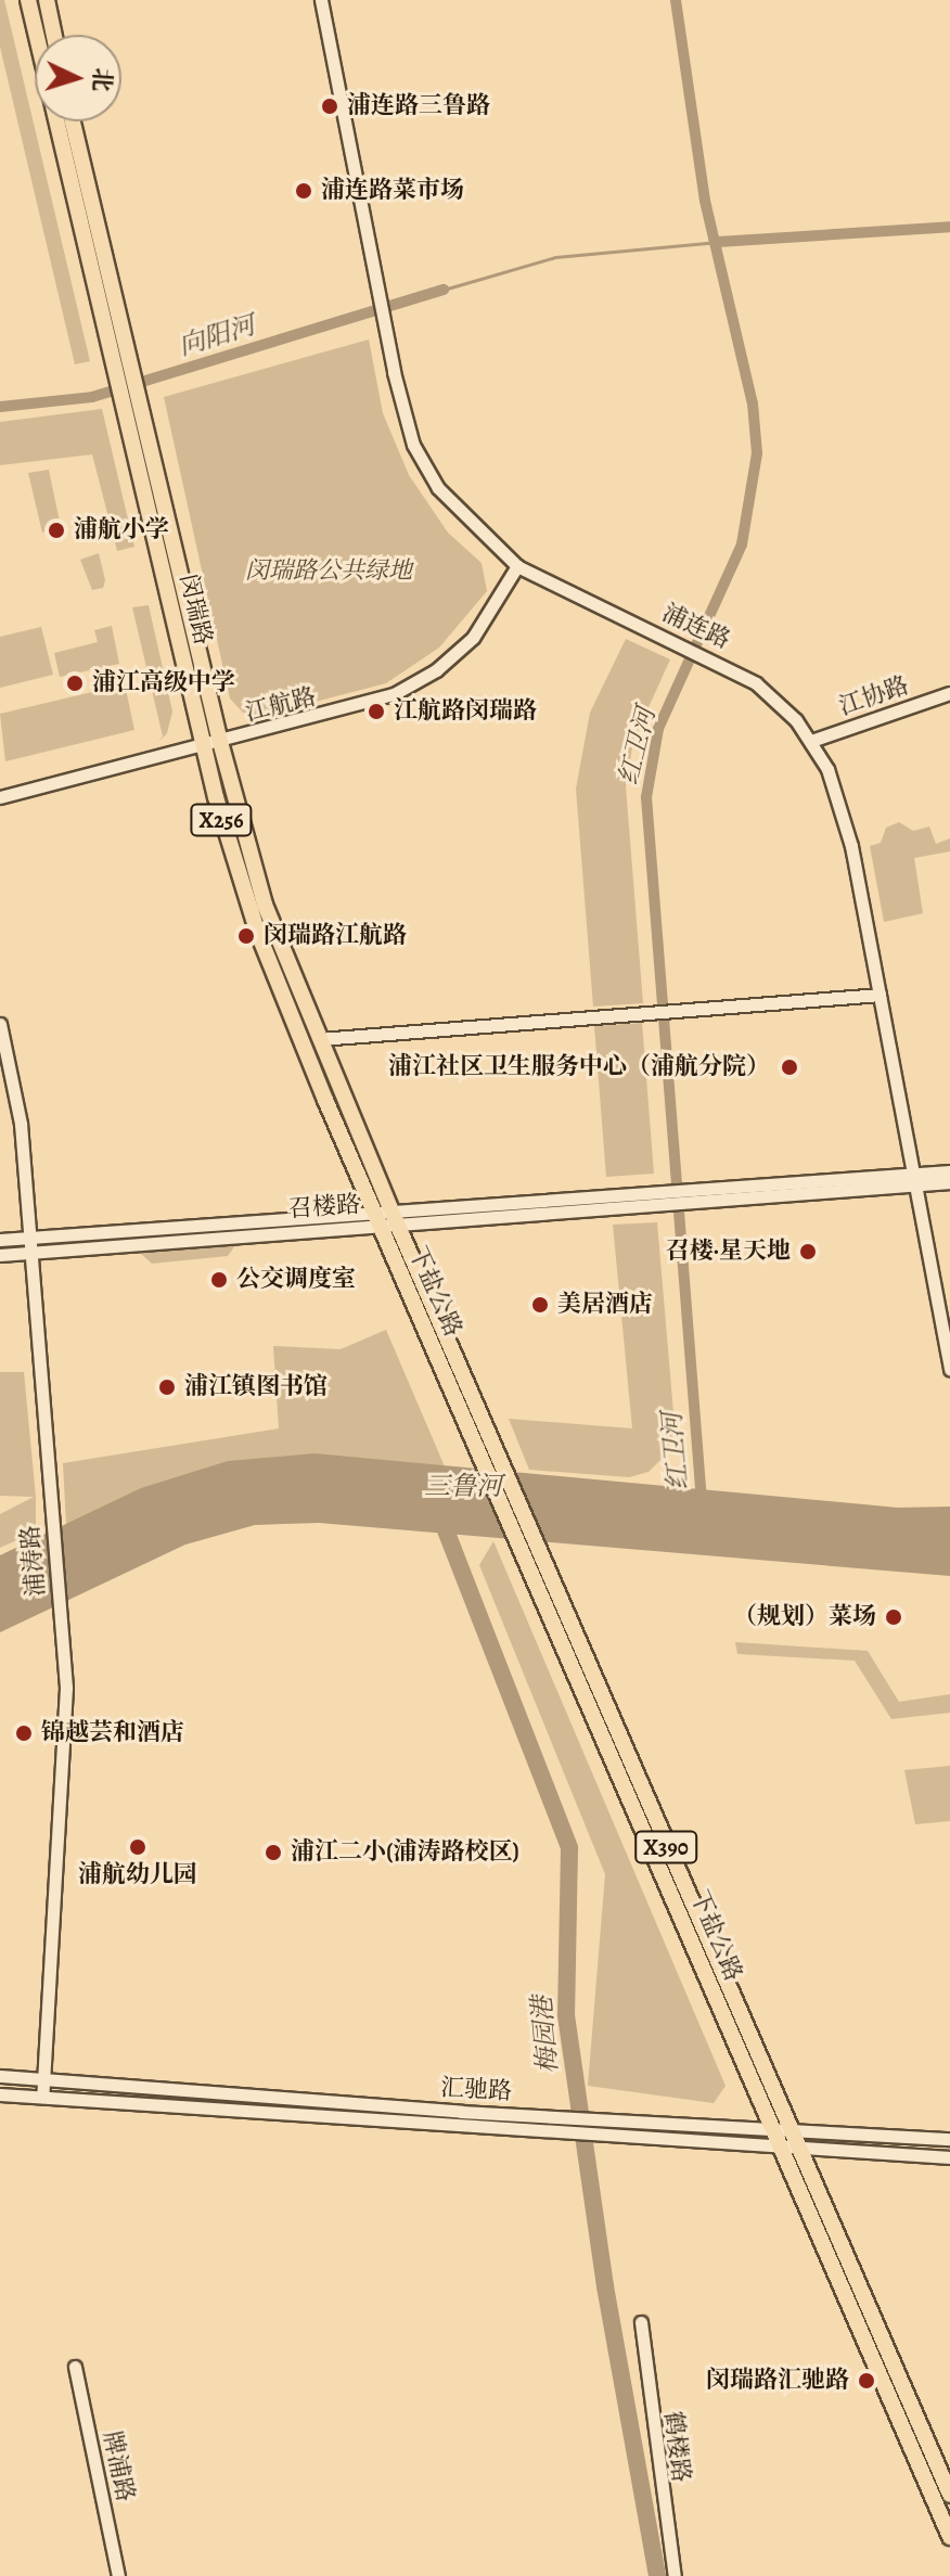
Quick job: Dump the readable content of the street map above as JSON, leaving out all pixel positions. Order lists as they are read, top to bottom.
{
  "streets": {
    "main road": [
      "闵瑞路",
      "X256",
      "下盐公路",
      "X390"
    ],
    "street": [
      "浦连路",
      "江协路",
      "江航路",
      "召楼路",
      "浦涛路",
      "汇驰路",
      "鹤楼路",
      "牌浦路"
    ]
  },
  "crossings": [
    ["闵瑞路", "江航路"],
    ["闵瑞路", "召楼路"],
    ["闵瑞路", "下盐公路"],
    ["浦连路", "江协路"],
    ["浦连路", "江航路"],
    ["浦连路", "召楼路"],
    ["召楼路", "下盐公路"],
    ["召楼路", "浦涛路"],
    ["下盐公路", "汇驰路"],
    ["浦涛路", "汇驰路"]
  ],
  "water": [
    "向阳河",
    "红卫河",
    "三鲁河",
    "梅园港"
  ],
  "parks": ["闵瑞路公共绿地"],
  "places": [
    "浦连路三鲁路",
    "浦连路菜市场",
    "浦航小学",
    "浦江高级中学",
    "江航路闵瑞路",
    "闵瑞路江航路",
    "浦江社区卫生服务中心（浦航分院）",
    "召楼·星天地",
    "公交调度室",
    "美居酒店",
    "浦江镇图书馆",
    "（规划）菜场",
    "锦越芸和酒店",
    "浦航幼儿园",
    "浦江二小(浦涛路校区)",
    "闵瑞路汇驰路"
  ],
  "north": "right"
}
